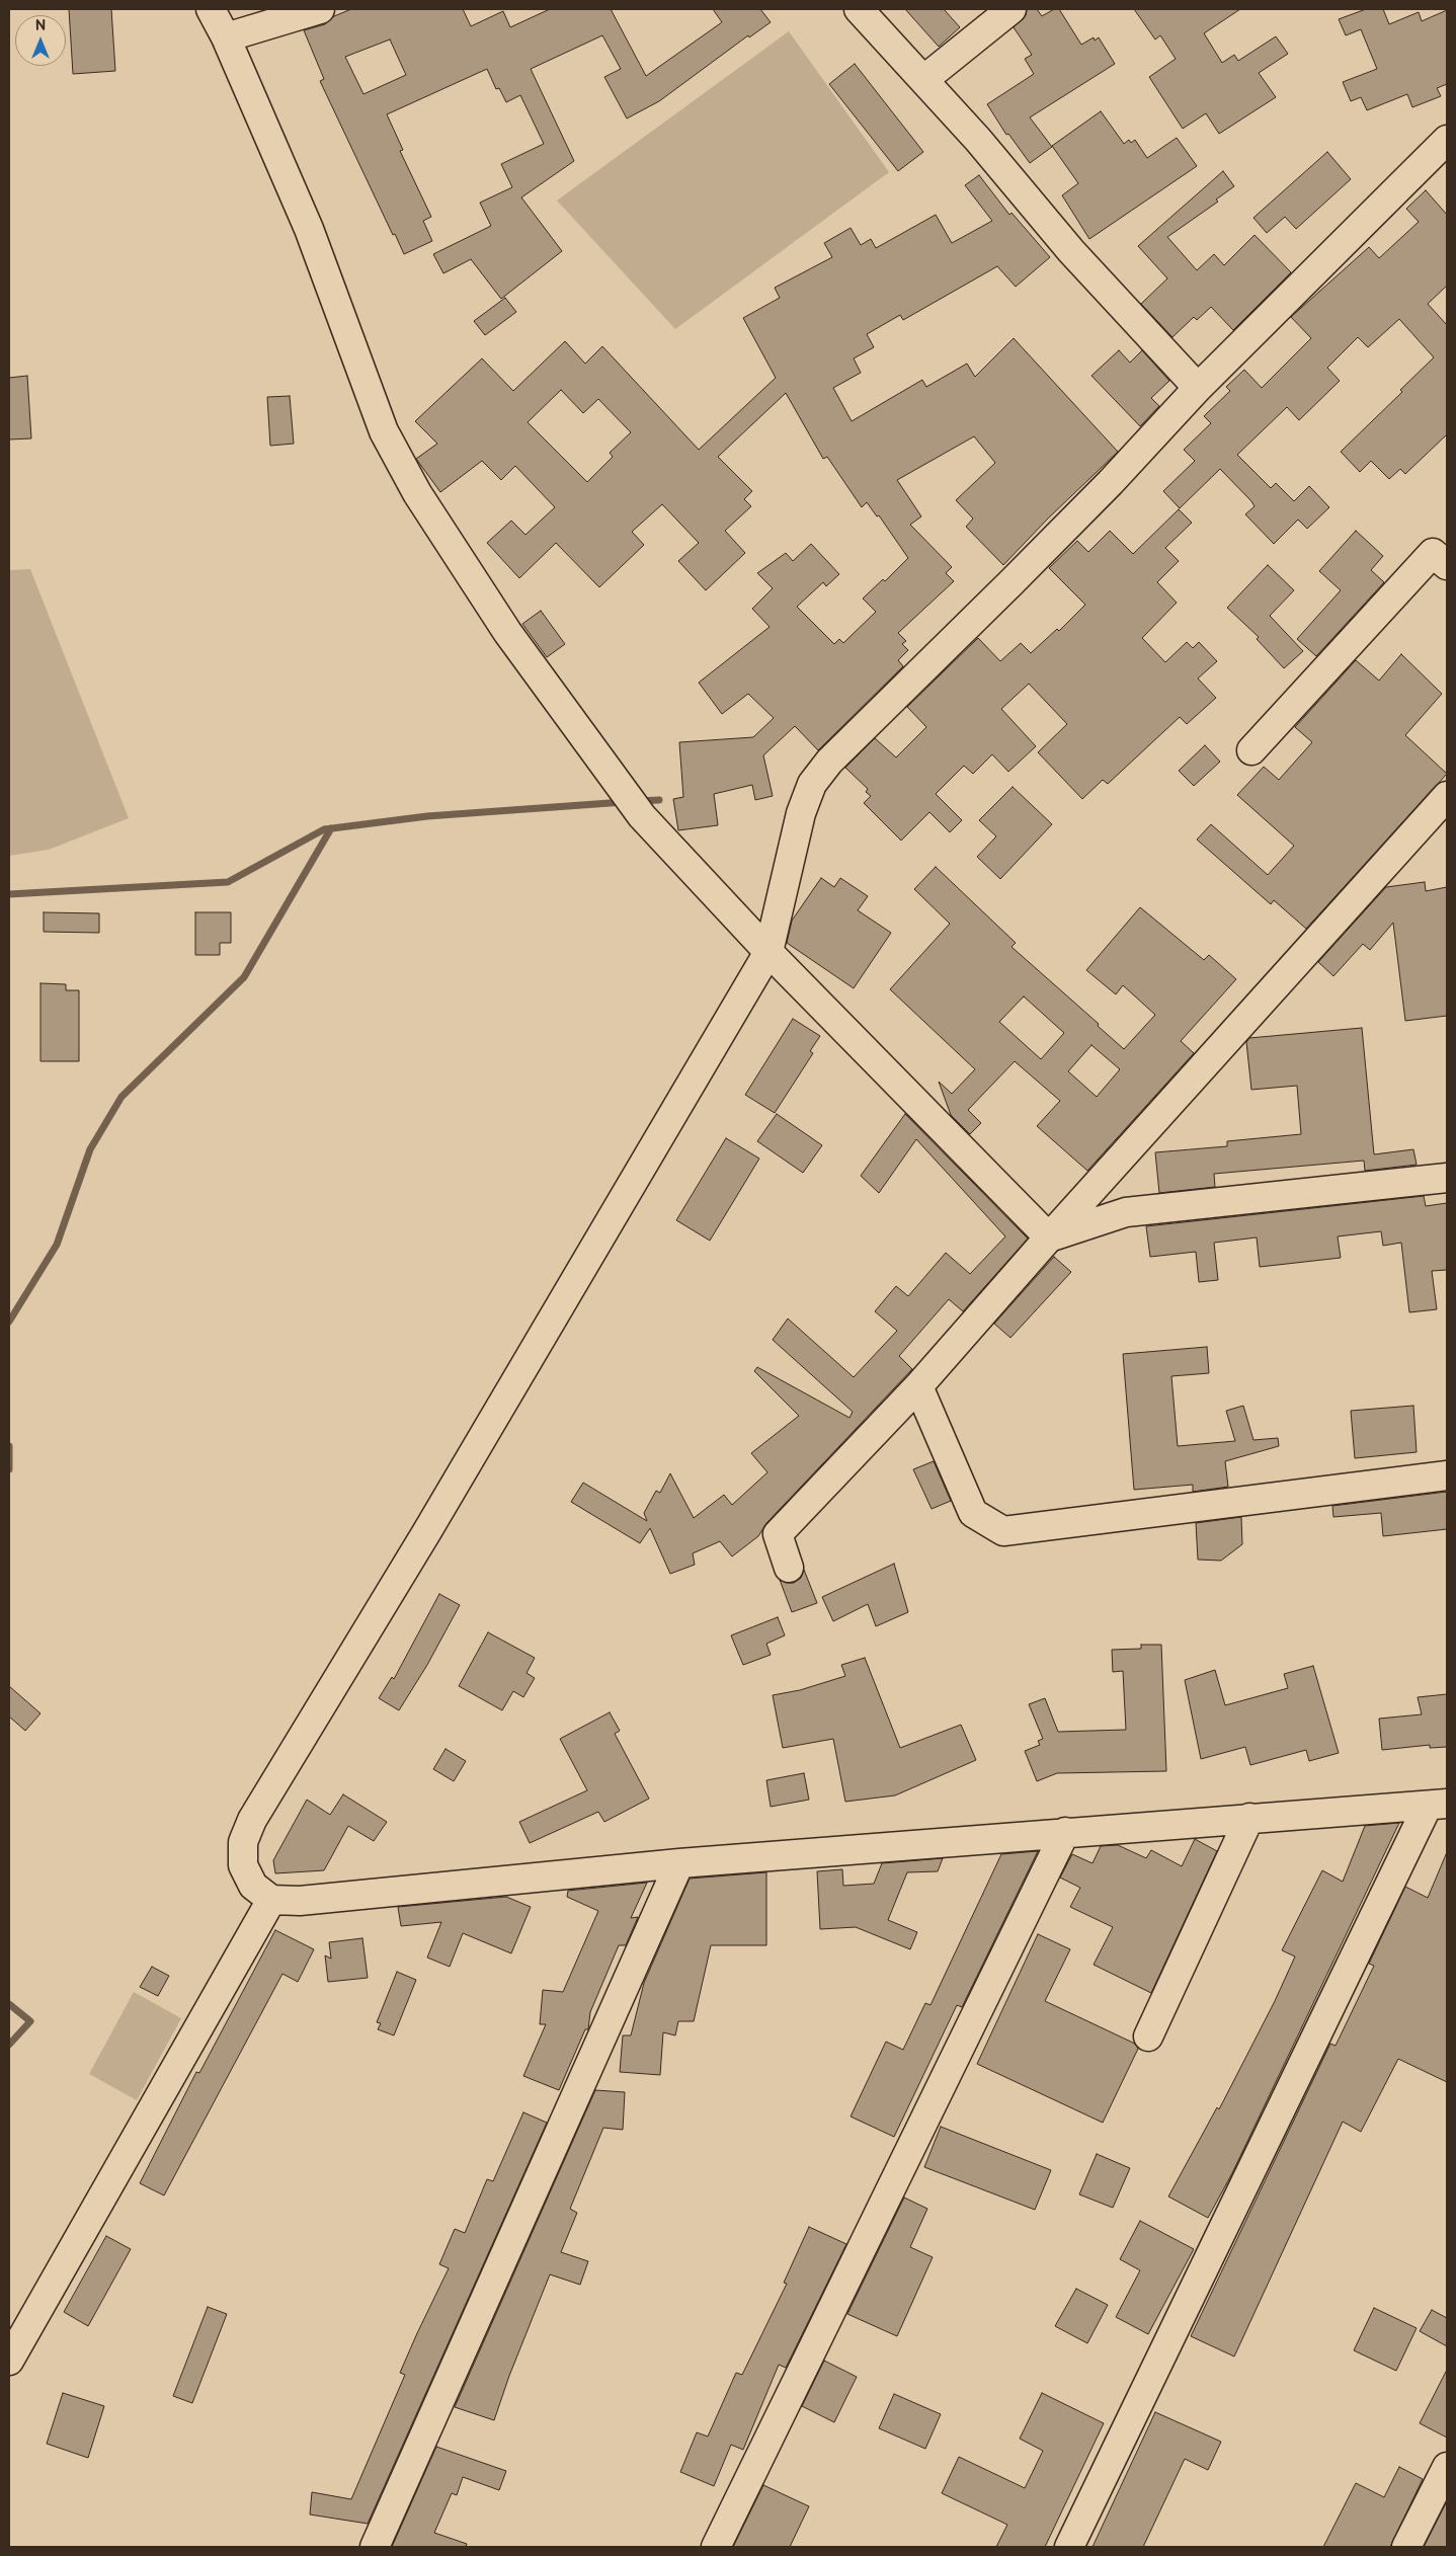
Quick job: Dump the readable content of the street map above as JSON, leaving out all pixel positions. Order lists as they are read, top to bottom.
{
  "north": "top"
}
